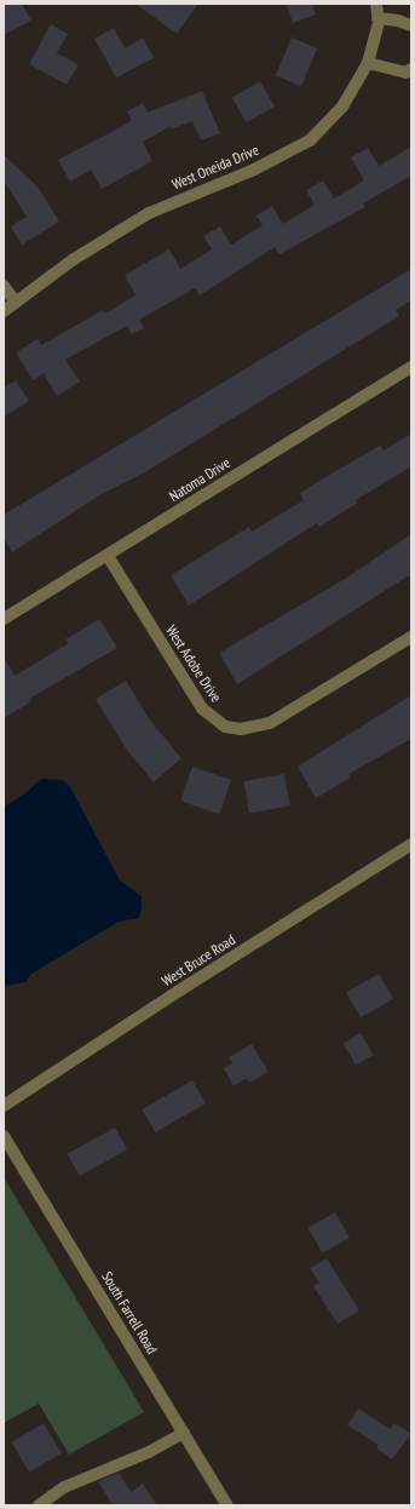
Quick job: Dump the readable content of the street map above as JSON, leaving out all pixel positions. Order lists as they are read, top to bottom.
{
  "streets": {
    "street": [
      "West Oneida Drive",
      "Natoma Drive",
      "West Adobe Drive",
      "West Bruce Road",
      "South Farrell Road"
    ]
  },
  "crossings": [
    ["Natoma Drive", "West Adobe Drive"]
  ]
}
